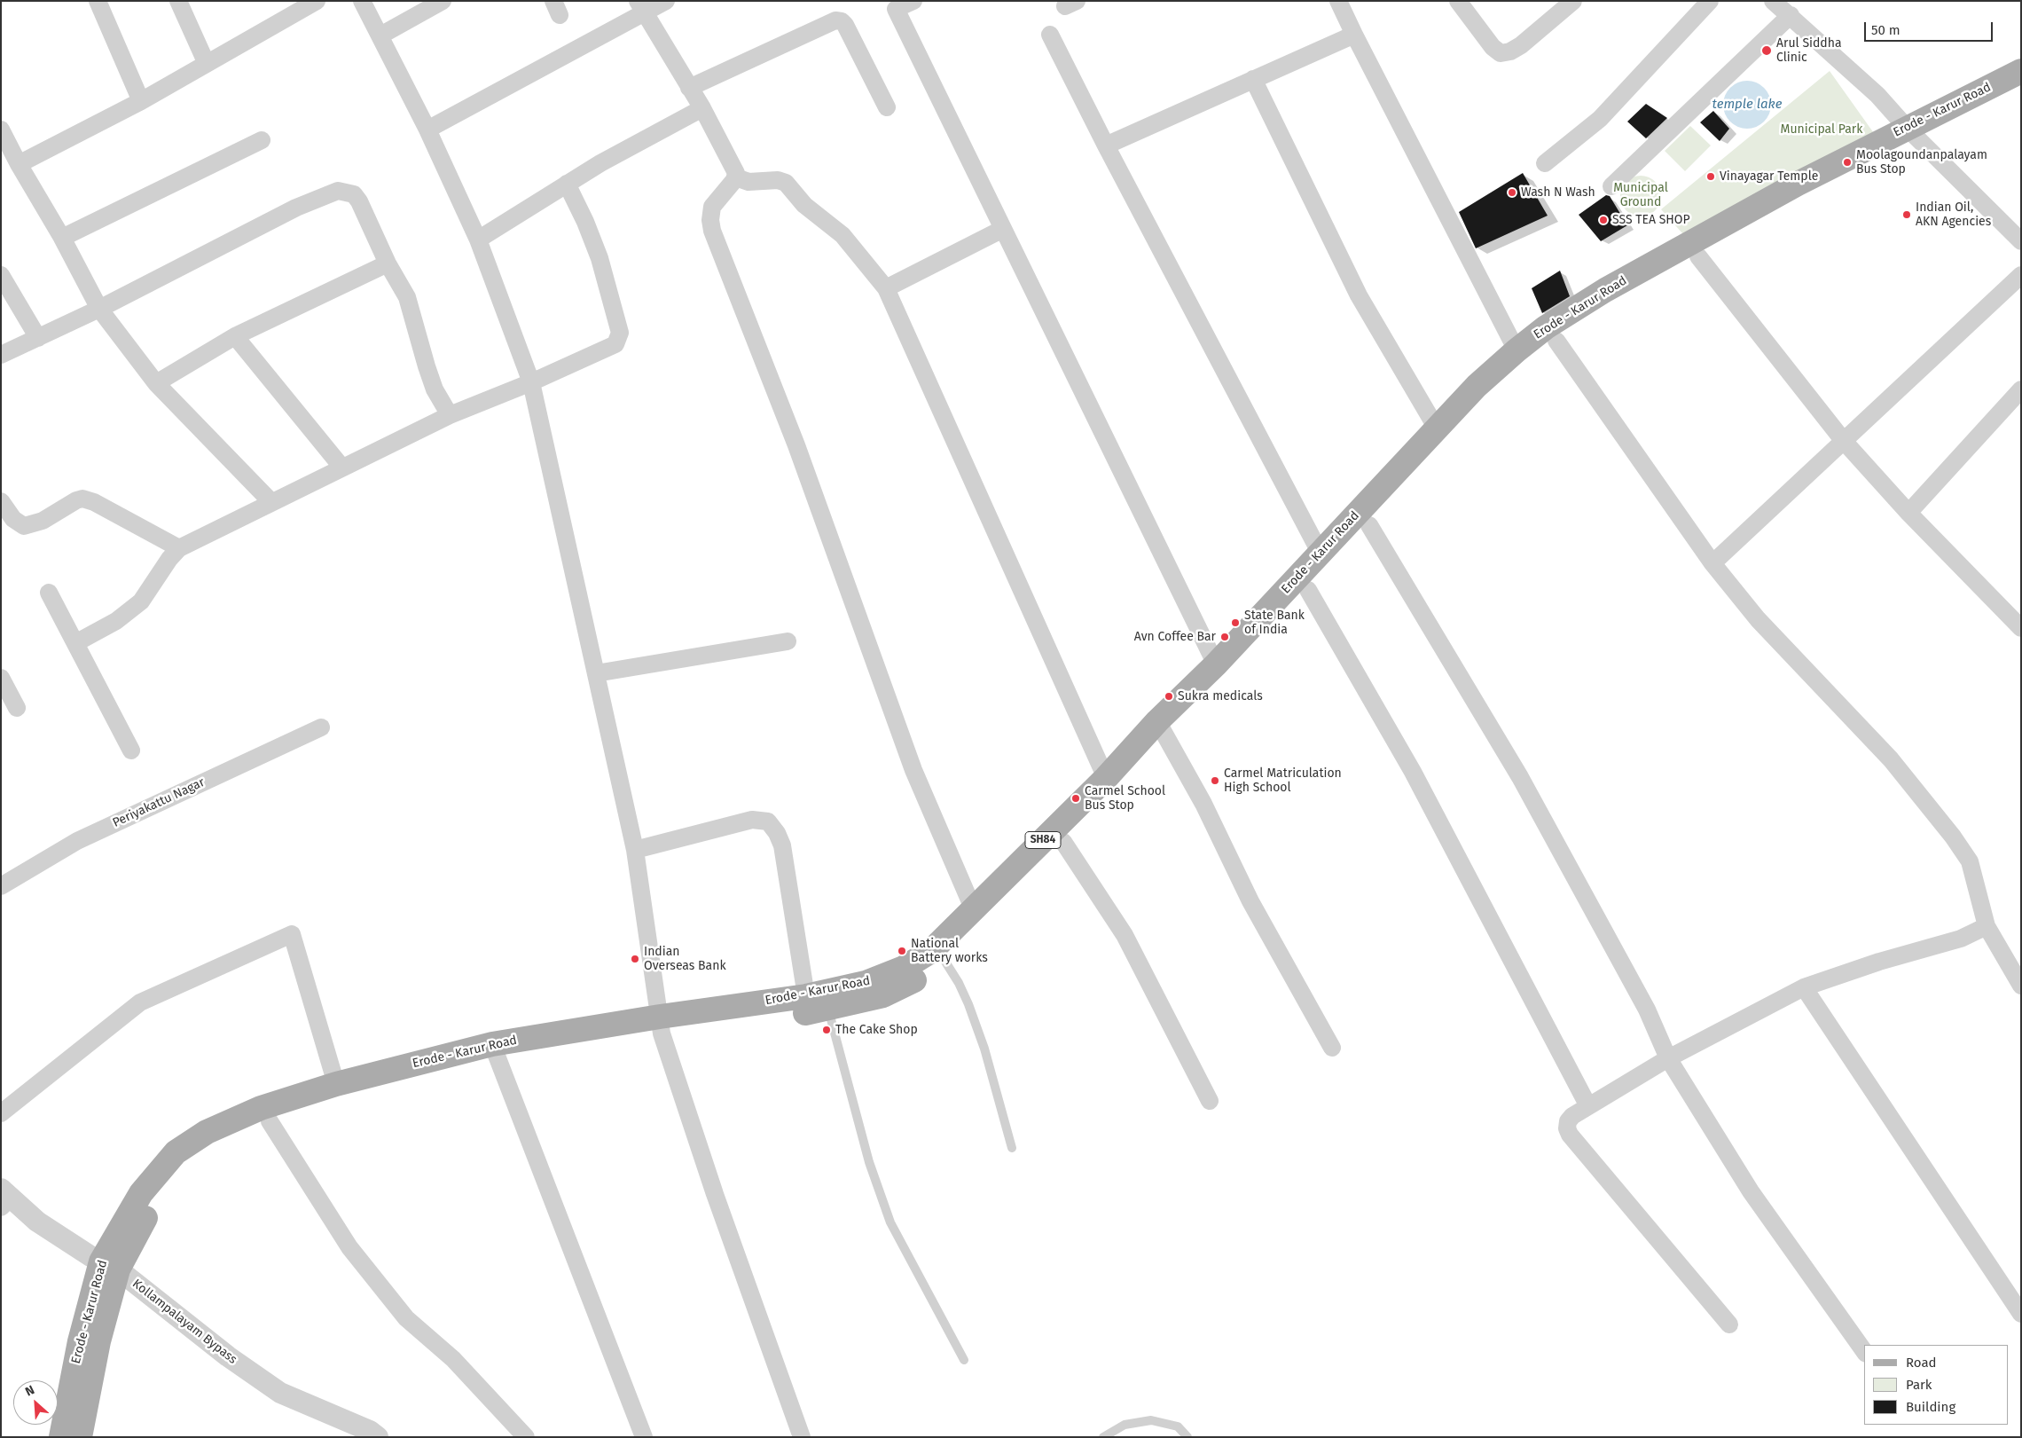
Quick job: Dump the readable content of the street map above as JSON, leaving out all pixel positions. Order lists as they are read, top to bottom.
{
  "streets": {
    "main road": ["Erode - Karur Road", "SH84"],
    "street": ["Periyakattu Nagar", "Kollampalayam Bypass"]
  },
  "crossings": [
    ["Erode - Karur Road", "Kollampalayam Bypass"]
  ],
  "water": ["temple lake"],
  "parks": ["Municipal Park", "Municipal Ground"],
  "places": [
    "Arul Siddha Clinic",
    "Moolagoundanpalayam Bus Stop",
    "Vinayagar Temple",
    "Wash N Wash",
    "Indian Oil, AKN Agencies",
    "SSS TEA SHOP",
    "State Bank of India",
    "Avn Coffee Bar",
    "Sukra medicals",
    "Carmel Matriculation High School",
    "Carmel School Bus Stop",
    "National Battery works",
    "Indian Overseas Bank",
    "The Cake Shop"
  ],
  "legend": ["Road", "Park", "Building"],
  "scale_bar": "50 m",
  "north": "top left"
}
